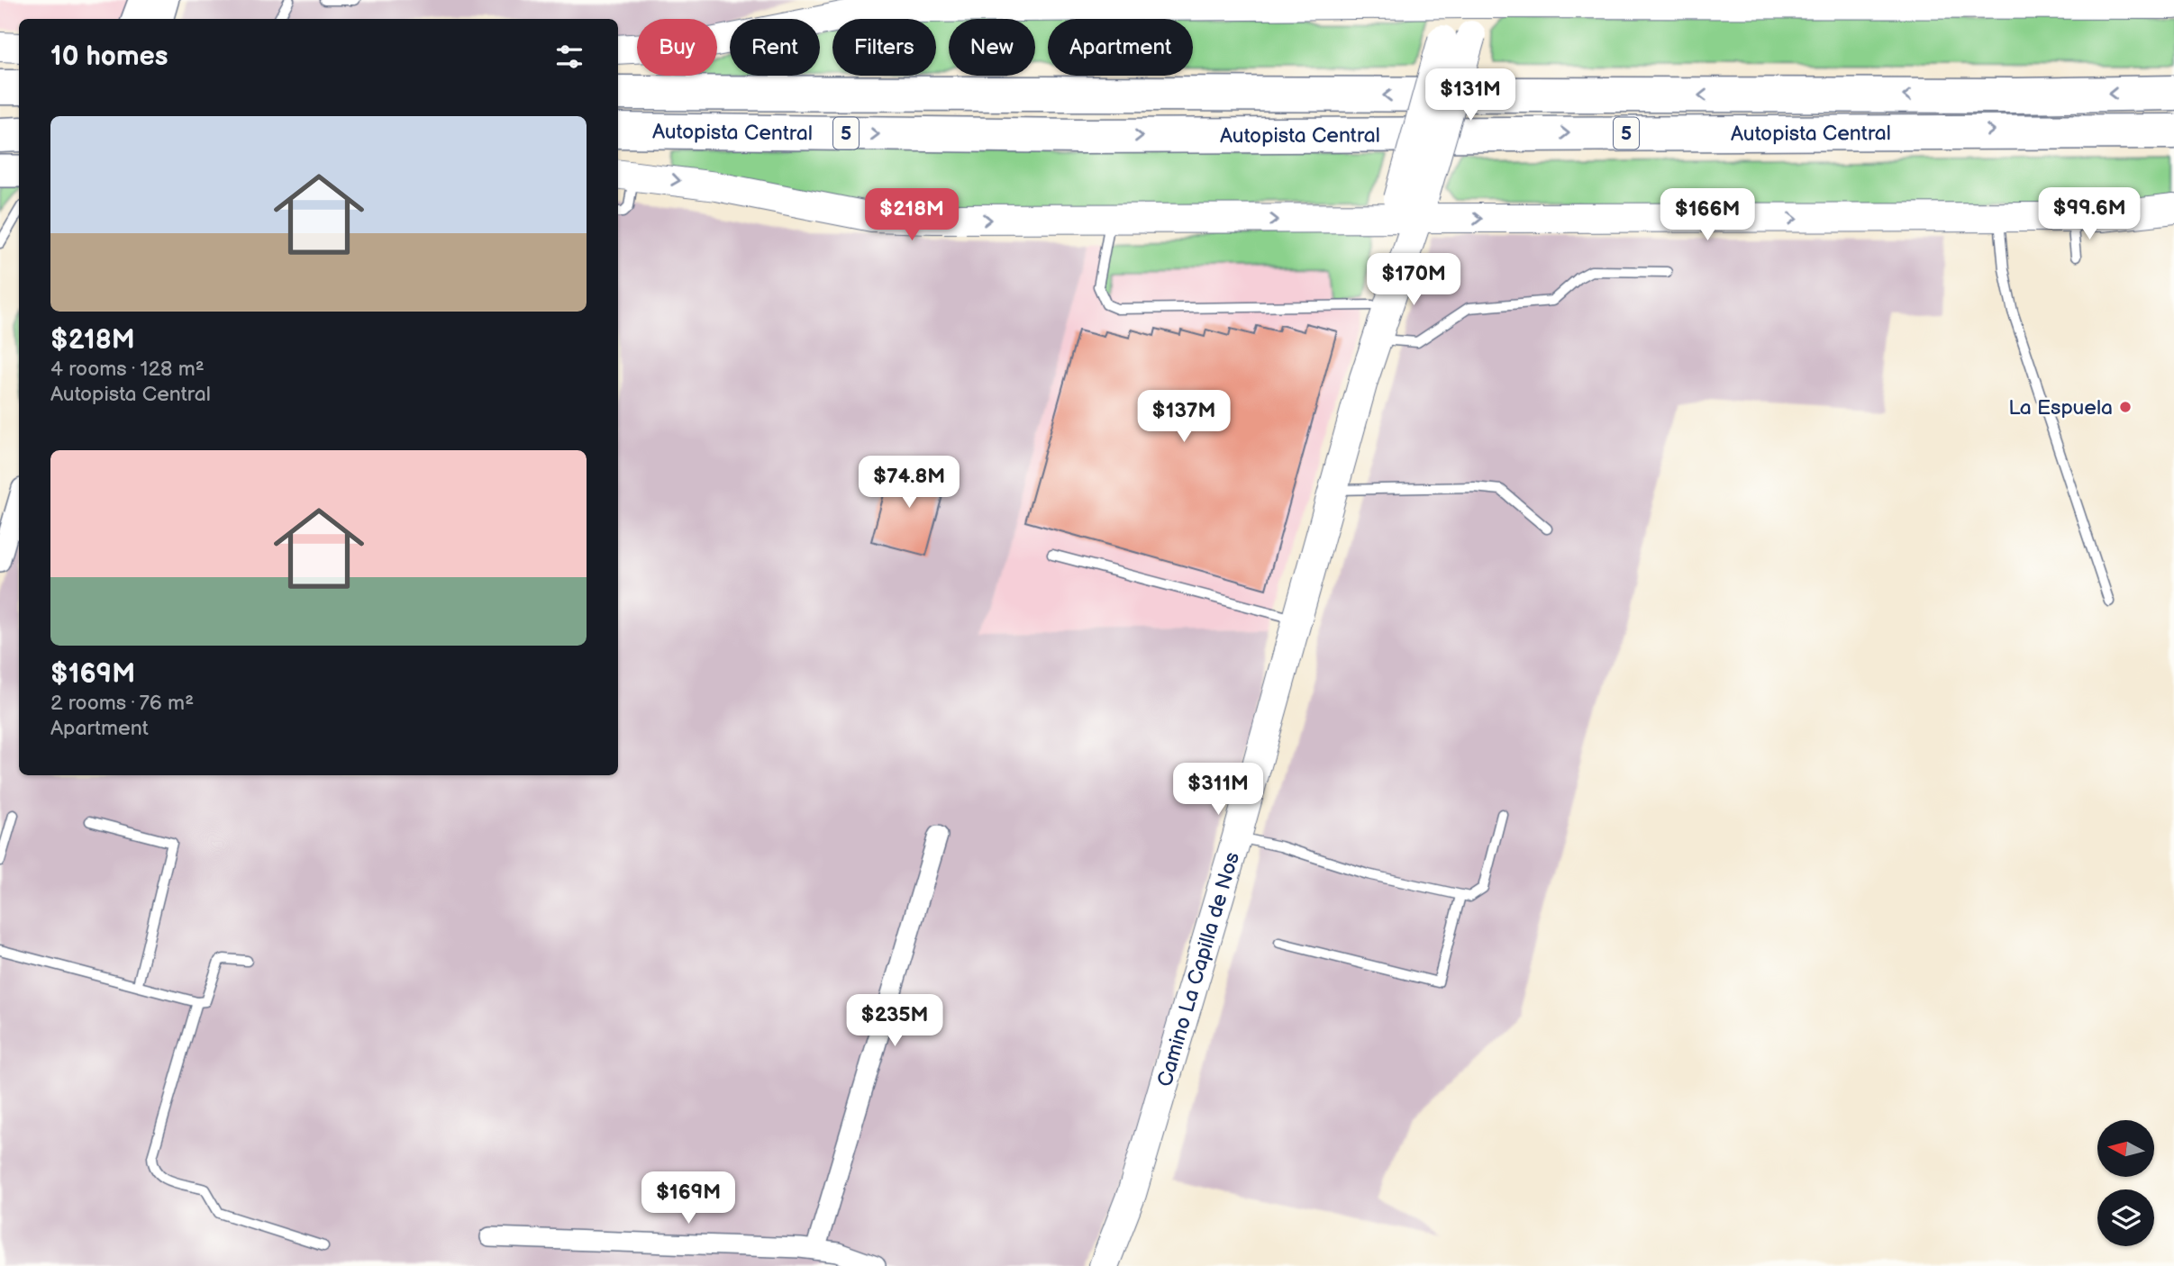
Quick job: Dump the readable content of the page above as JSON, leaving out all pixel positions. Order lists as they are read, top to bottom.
{
  "streets": {
    "highway": ["Autopista Central", "5"],
    "main road": ["Camino La Capilla de Nos"]
  },
  "places": ["La Espuela"],
  "north": "left",
  "page": {
    "chip": [
      "Buy",
      "Rent",
      "Filters",
      "New",
      "Apartment"
    ],
    "heading": "10 homes",
    "price": [
      "$131M",
      "$99.6M",
      "$218M",
      "$166M",
      "$170M",
      "$137M",
      "$74.8M",
      "$311M",
      "$235M",
      "$169M"
    ],
    "list": [
      {
        "name": "$218M",
        "note": "4 rooms · 128 m² · Autopista Central"
      },
      {
        "name": "$169M",
        "note": "2 rooms · 76 m² · Apartment"
      }
    ]
  }
}
